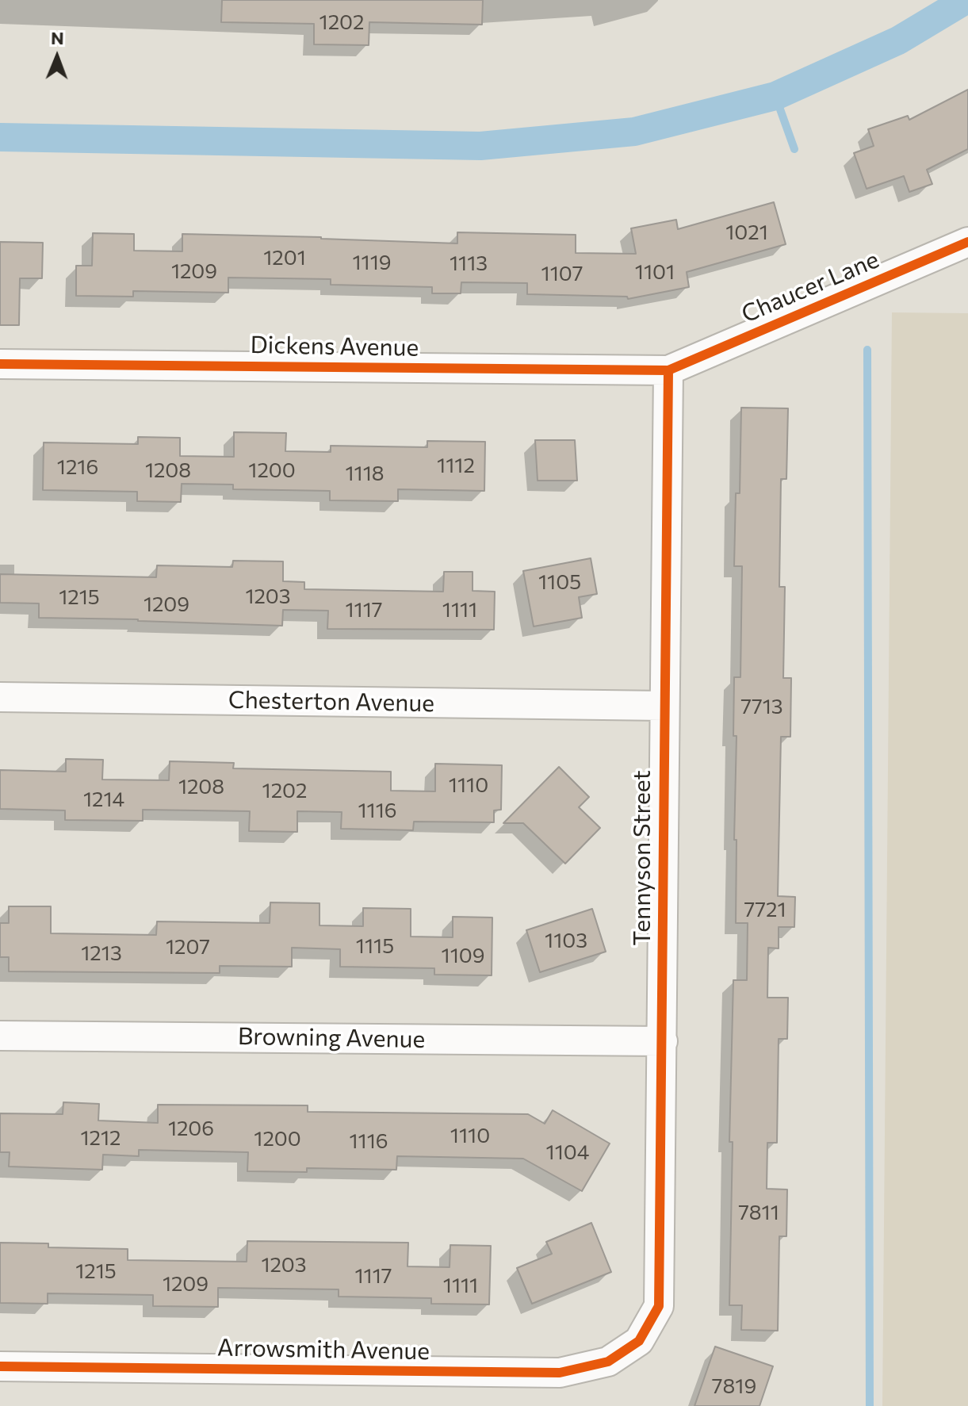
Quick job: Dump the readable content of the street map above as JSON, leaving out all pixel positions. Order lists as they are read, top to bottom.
{
  "streets": {
    "street": [
      "Chaucer Lane",
      "Dickens Avenue",
      "Chesterton Avenue",
      "Tennyson Street",
      "Browning Avenue",
      "Arrowsmith Avenue"
    ]
  },
  "crossings": [
    ["Chaucer Lane", "Dickens Avenue"],
    ["Chaucer Lane", "Tennyson Street"],
    ["Dickens Avenue", "Tennyson Street"],
    ["Chesterton Avenue", "Tennyson Street"],
    ["Tennyson Street", "Browning Avenue"],
    ["Tennyson Street", "Arrowsmith Avenue"]
  ],
  "house_numbers": [
    "1202",
    "1021",
    "1201",
    "1119",
    "1113",
    "1209",
    "1101",
    "1107",
    "1112",
    "1216",
    "1208",
    "1200",
    "1118",
    "1105",
    "1203",
    "1215",
    "1209",
    "1117",
    "1111",
    "7713",
    "1110",
    "1208",
    "1202",
    "1214",
    "1116",
    "7721",
    "1103",
    "1115",
    "1207",
    "1213",
    "1109",
    "1206",
    "1110",
    "1212",
    "1200",
    "1116",
    "1104",
    "7811",
    "1203",
    "1215",
    "1117",
    "1209",
    "1111",
    "7819"
  ],
  "north": "top"
}
